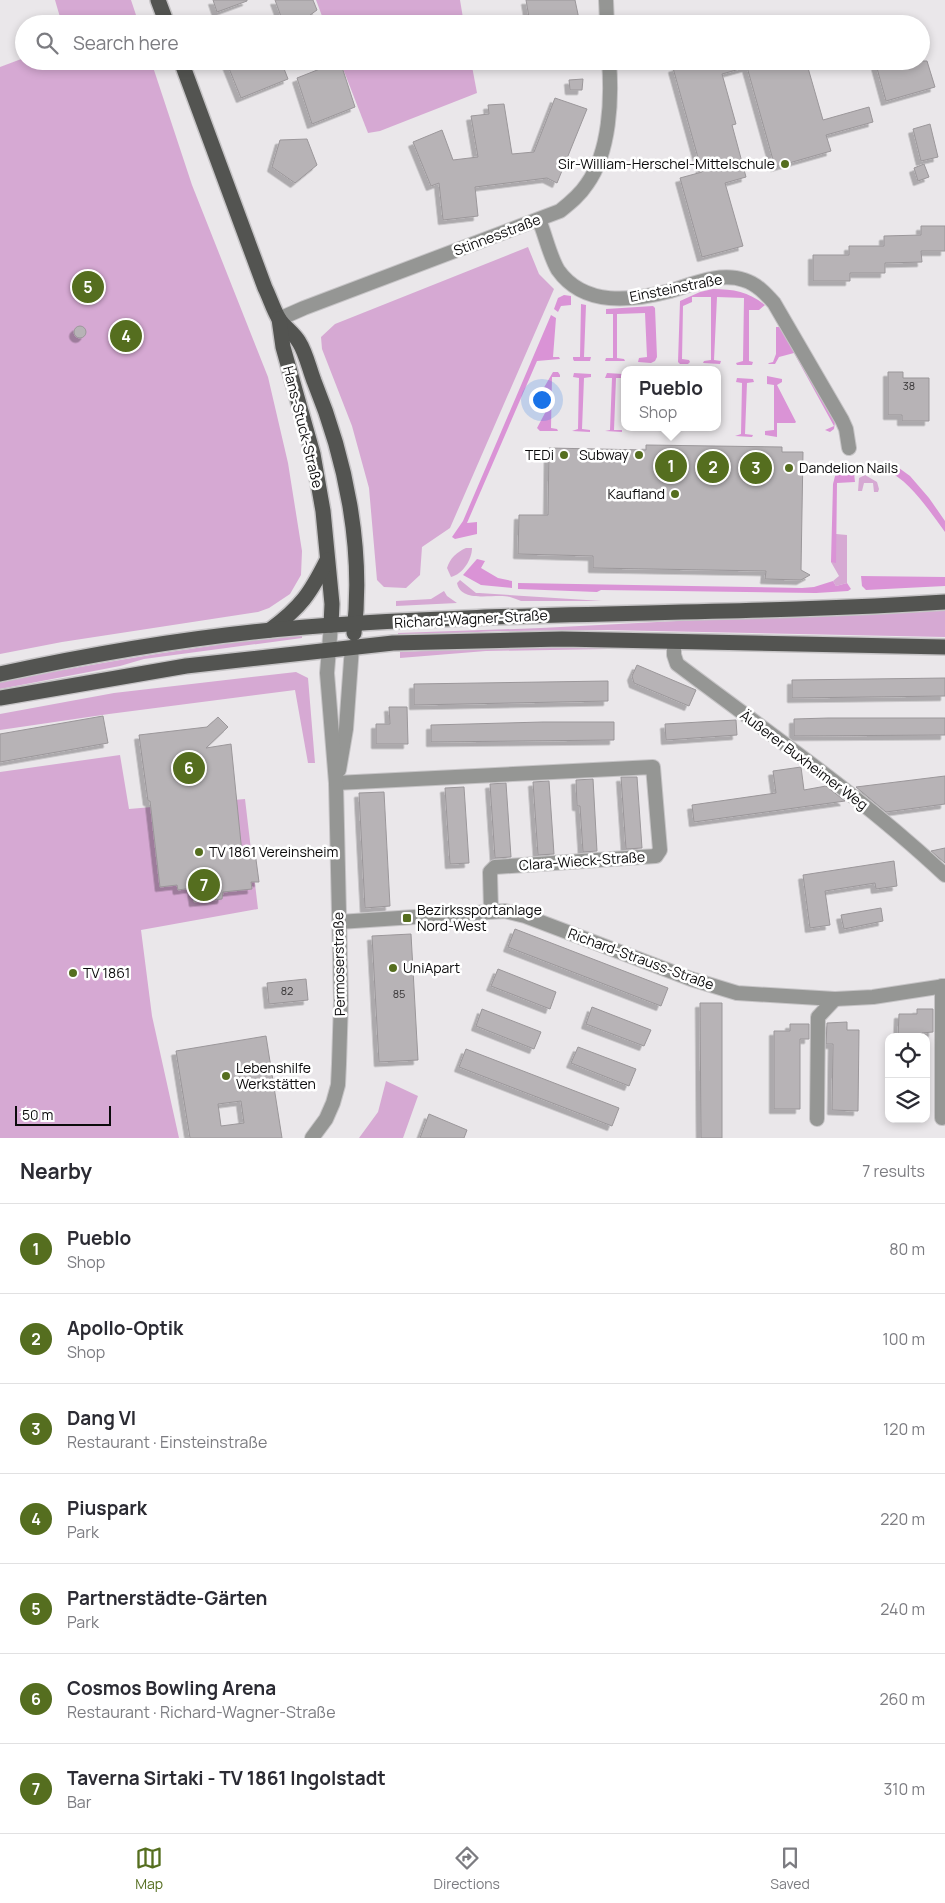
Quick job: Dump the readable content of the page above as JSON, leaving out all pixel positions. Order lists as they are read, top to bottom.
{
  "streets": {
    "main road": ["Hans-Stuck-Straße", "Richard-Wagner-Straße"],
    "street": [
      "Stinnesstraße",
      "Einsteinstraße",
      "Äußerer Buxheimer Weg",
      "Clara-Wieck-Straße",
      "Richard-Strauss-Straße",
      "Permoserstraße"
    ]
  },
  "crossings": [
    ["Stinnesstraße", "Einsteinstraße"],
    ["Stinnesstraße", "Hans-Stuck-Straße"],
    ["Hans-Stuck-Straße", "Richard-Wagner-Straße"],
    ["Hans-Stuck-Straße", "Permoserstraße"],
    ["Richard-Wagner-Straße", "Äußerer Buxheimer Weg"],
    ["Richard-Wagner-Straße", "Permoserstraße"],
    ["Clara-Wieck-Straße", "Richard-Strauss-Straße"],
    ["Clara-Wieck-Straße", "Permoserstraße"],
    ["Richard-Strauss-Straße", "Permoserstraße"]
  ],
  "places": {
    "other": [
      "Sir-William-Herschel-Mittelschule",
      "TEDi",
      "Subway",
      "Dandelion Nails",
      "Kaufland",
      "TV 1861 Vereinsheim",
      "UniApart",
      "TV 1861",
      "Lebenshilfe Werkstätten"
    ],
    "transit": ["Bezirkssportanlage Nord-West"]
  },
  "house_numbers": ["38", "82", "85"],
  "scale_bar": "50 m",
  "page": {
    "search": "Search here",
    "pins": [
      "5",
      "4",
      "1",
      "2",
      "3",
      "6",
      "7"
    ],
    "popup": ["Pueblo", "Shop"],
    "scale": "50 m",
    "heading": ["Nearby", "7 results"],
    "list": [
      {
        "mark": "1",
        "name": "Pueblo",
        "note": "Shop",
        "value": "80 m"
      },
      {
        "mark": "2",
        "name": "Apollo-Optik",
        "note": "Shop",
        "value": "100 m"
      },
      {
        "mark": "3",
        "name": "Dang VI",
        "note": "Restaurant · Einsteinstraße",
        "value": "120 m"
      },
      {
        "mark": "4",
        "name": "Piuspark",
        "note": "Park",
        "value": "220 m"
      },
      {
        "mark": "5",
        "name": "Partnerstädte-Gärten",
        "note": "Park",
        "value": "240 m"
      },
      {
        "mark": "6",
        "name": "Cosmos Bowling Arena",
        "note": "Restaurant · Richard-Wagner-Straße",
        "value": "260 m"
      },
      {
        "mark": "7",
        "name": "Taverna Sirtaki - TV 1861 Ingolstadt",
        "note": "Bar",
        "value": "310 m"
      }
    ],
    "nav": ["Map", "Directions", "Saved"]
  }
}
